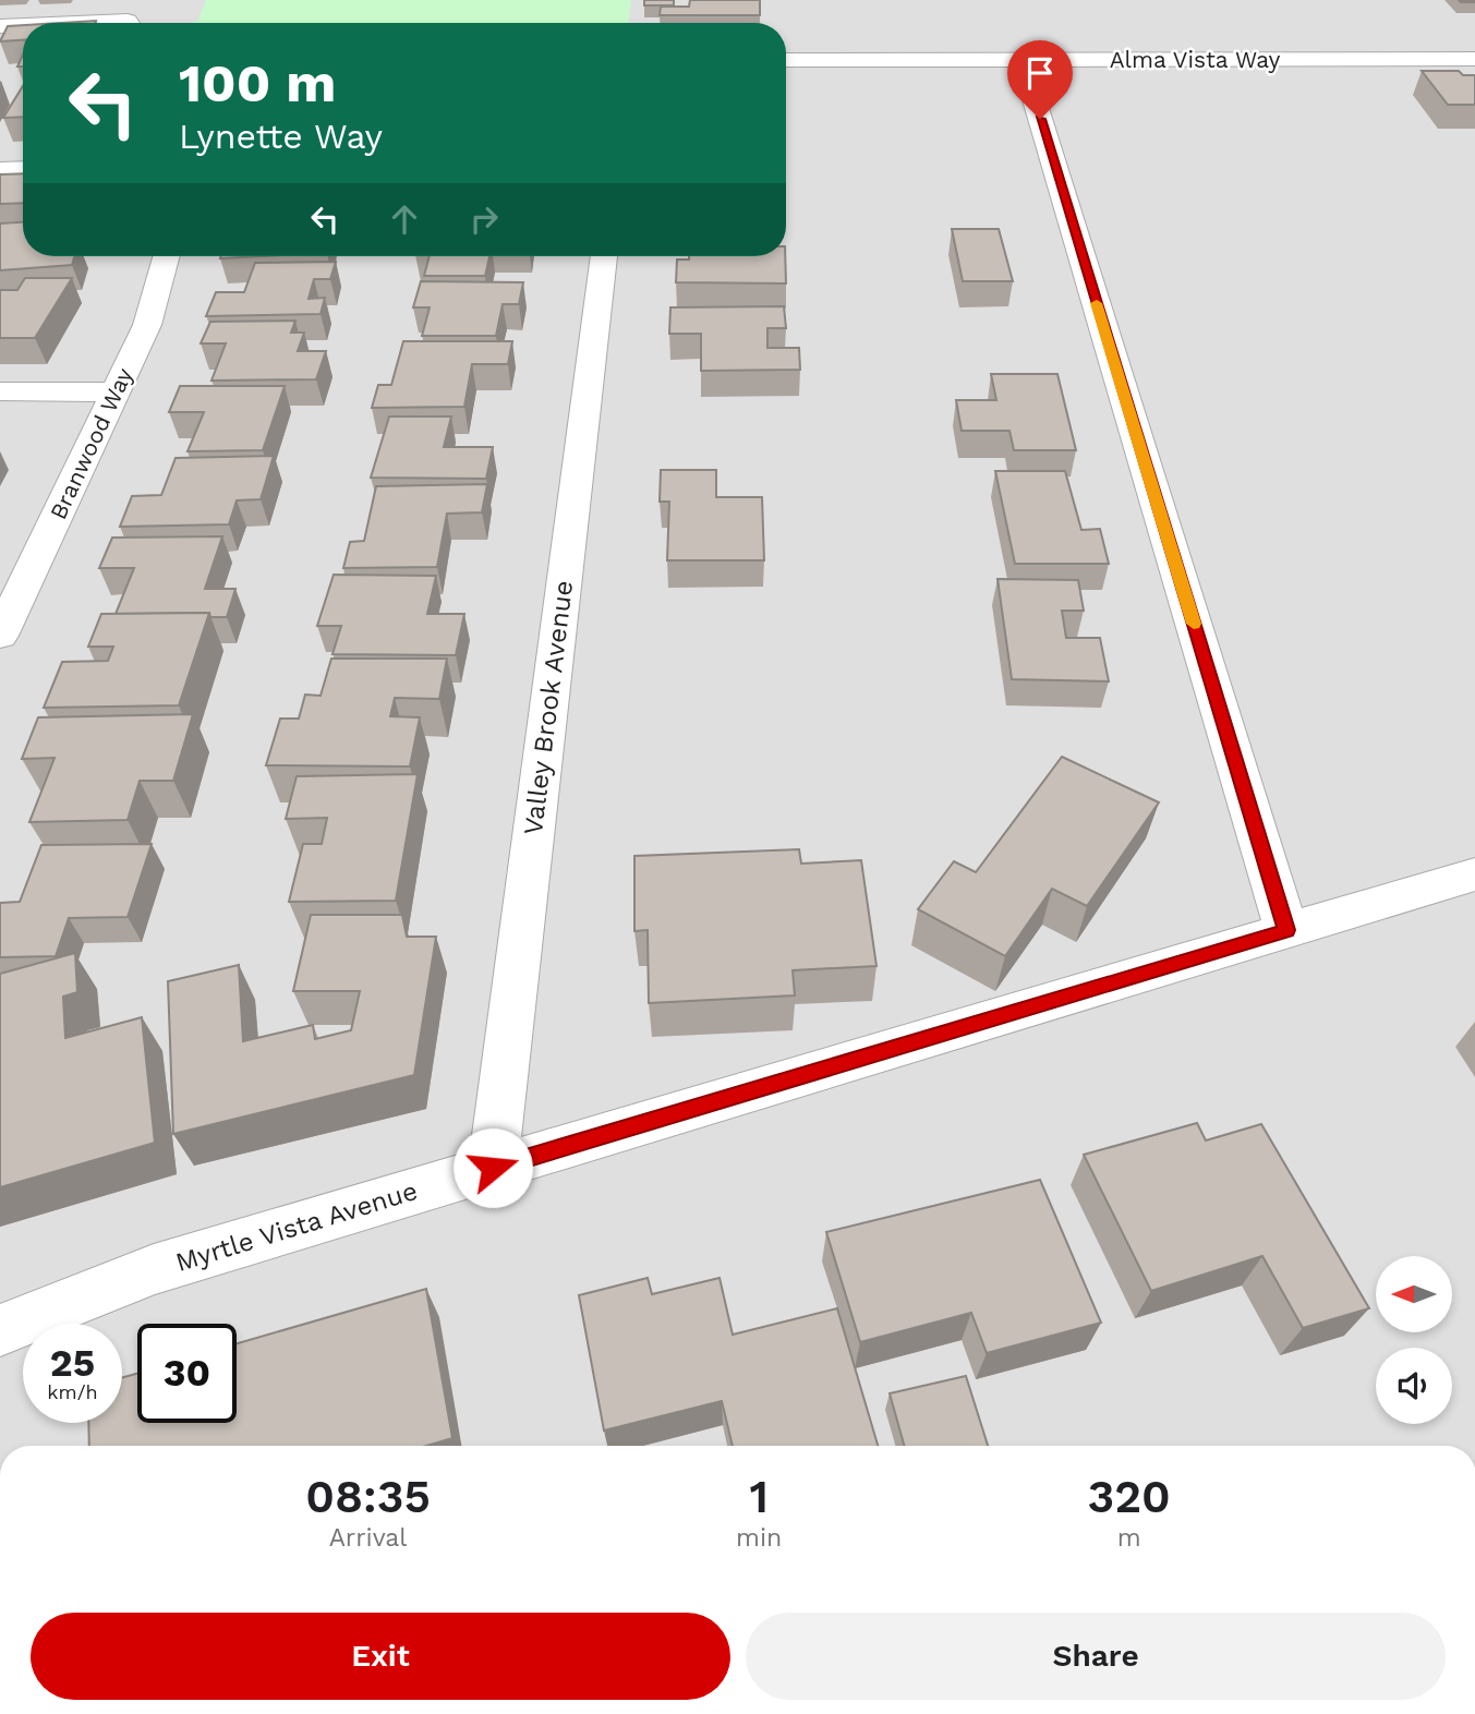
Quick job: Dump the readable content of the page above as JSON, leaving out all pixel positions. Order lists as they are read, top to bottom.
{
  "streets": {
    "street": [
      "Alma Vista Way",
      "Branwood Way",
      "Valley Brook Avenue",
      "Myrtle Vista Avenue"
    ]
  },
  "crossings": [
    ["Valley Brook Avenue", "Myrtle Vista Avenue"]
  ],
  "north": "left",
  "page": {
    "turn": ["100 m", "Lynette Way"],
    "speed": "25 km/h",
    "limit": "30",
    "eta": [
      "08:35",
      "Arrival",
      "1",
      "min",
      "320",
      "m"
    ],
    "buttons": ["Exit", "Share"]
  }
}
